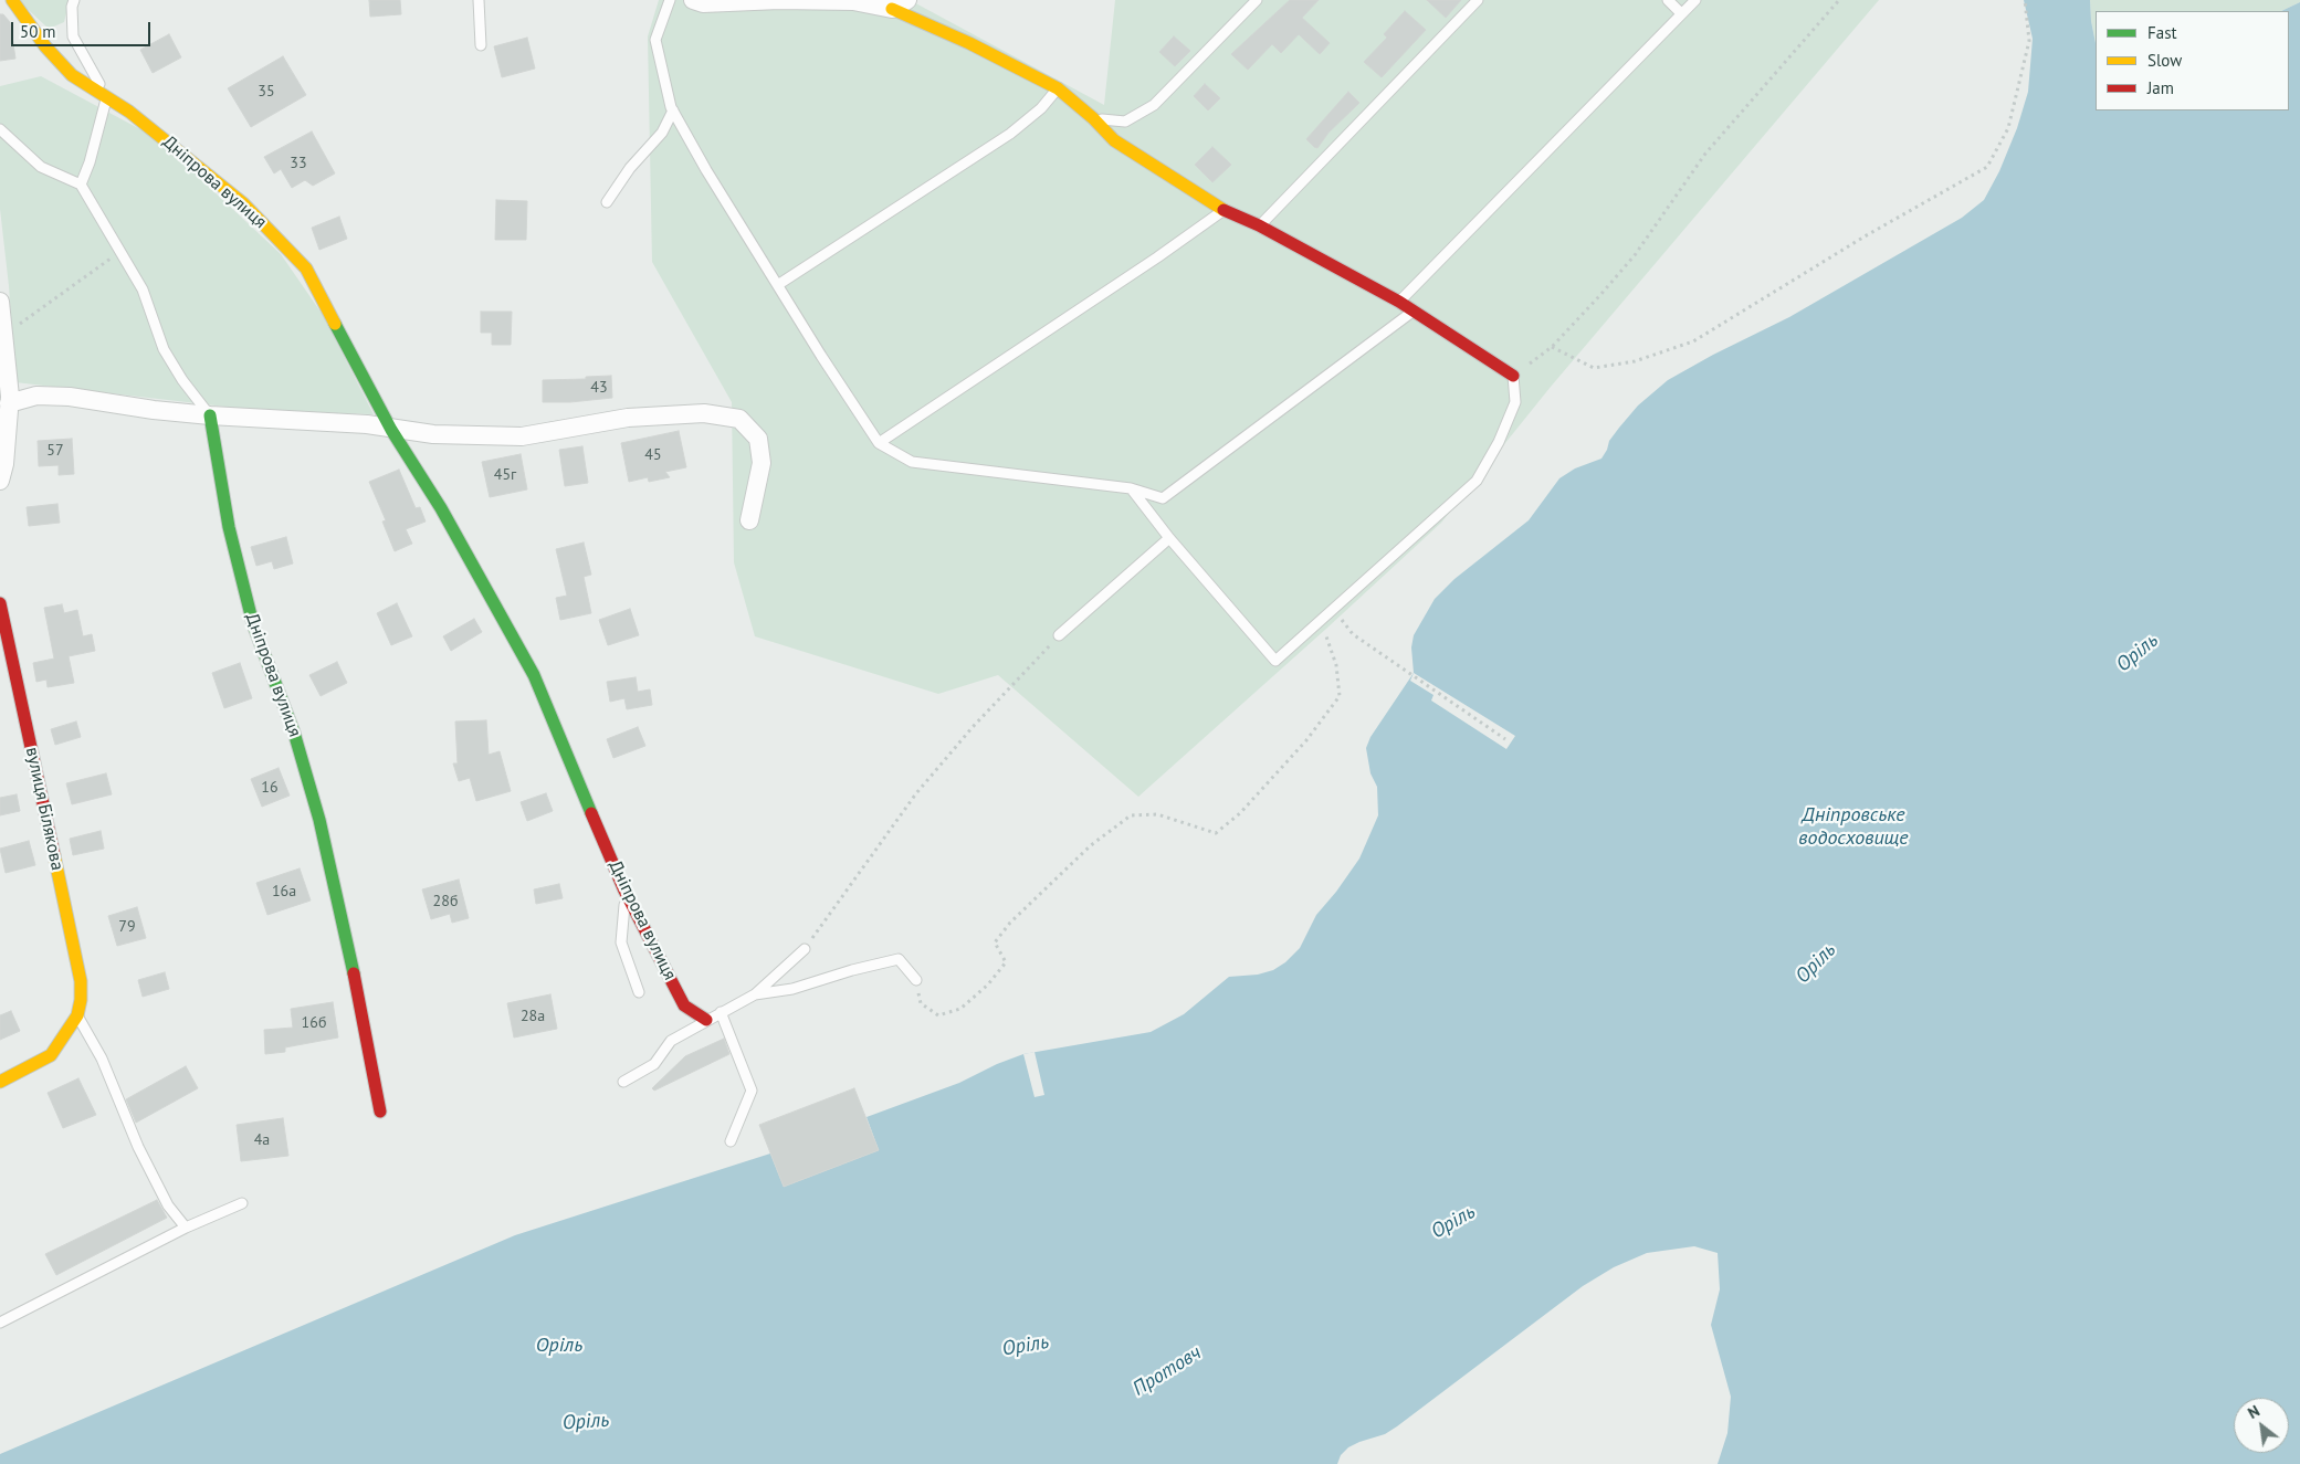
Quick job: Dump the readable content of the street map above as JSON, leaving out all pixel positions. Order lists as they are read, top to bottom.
{
  "streets": {
    "street": ["Дніпрова вулиця", "вулиця Білякова"]
  },
  "water": [
    "Оріль",
    "Дніпровське водосховище",
    "Орiль",
    "Протовч"
  ],
  "house_numbers": [
    "35",
    "33",
    "43",
    "57",
    "45",
    "45г",
    "16",
    "16а",
    "28б",
    "79",
    "28а",
    "16б",
    "4а"
  ],
  "legend": ["Fast", "Slow", "Jam"],
  "scale_bar": "50 m",
  "north": "top left"
}
